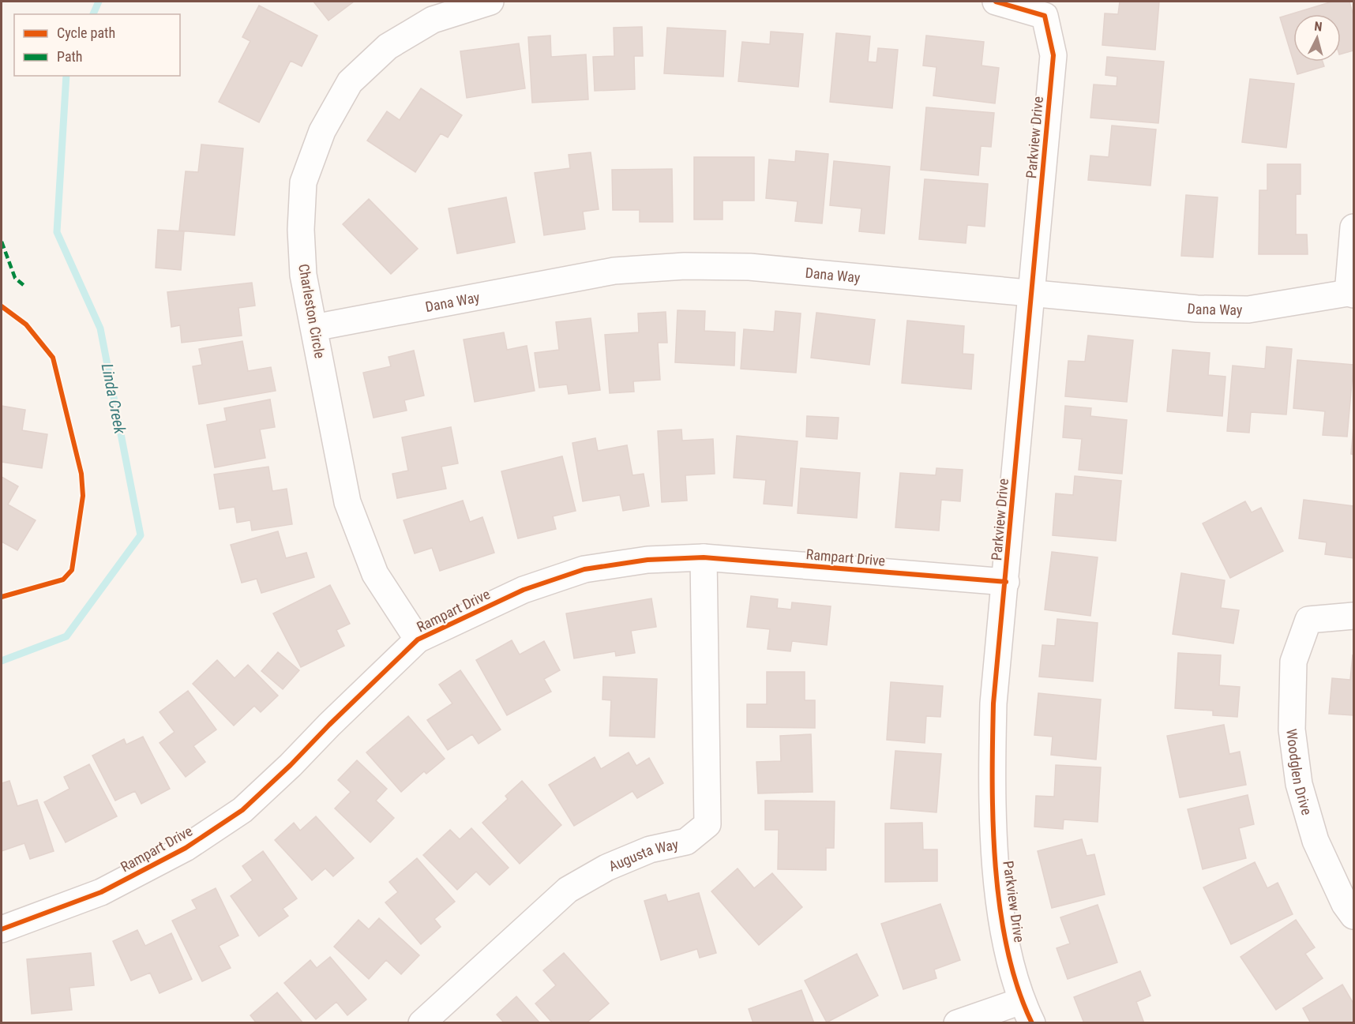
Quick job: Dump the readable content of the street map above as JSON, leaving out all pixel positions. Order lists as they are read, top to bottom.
{
  "streets": {
    "street": [
      "Parkview Drive",
      "Dana Way",
      "Charleston Circle",
      "Rampart Drive",
      "Woodglen Drive",
      "Augusta Way"
    ]
  },
  "crossings": [
    ["Parkview Drive", "Dana Way"],
    ["Parkview Drive", "Rampart Drive"],
    ["Dana Way", "Charleston Circle"],
    ["Charleston Circle", "Rampart Drive"],
    ["Rampart Drive", "Augusta Way"]
  ],
  "water": ["Linda Creek"],
  "legend": ["Cycle path", "Path"],
  "north": "top"
}
